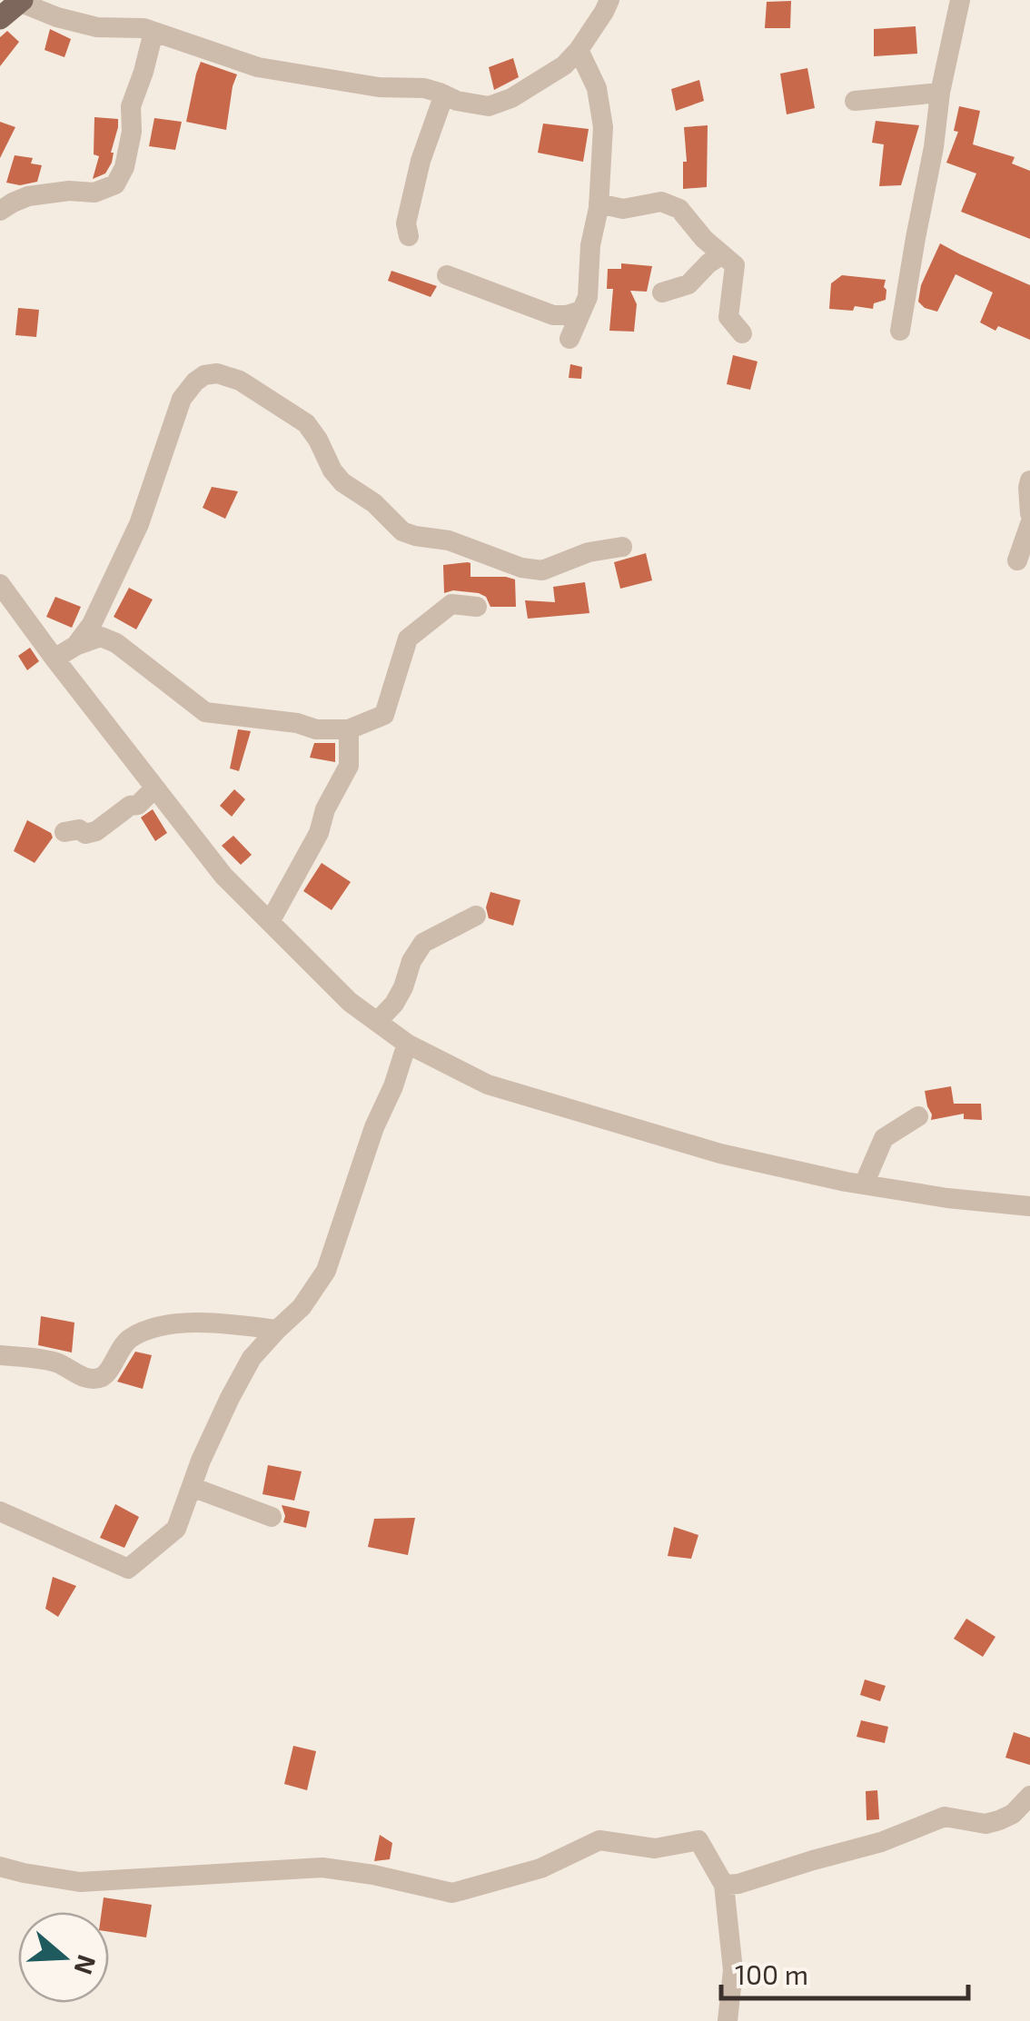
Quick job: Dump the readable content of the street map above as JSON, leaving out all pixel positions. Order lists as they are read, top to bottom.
{
  "scale_bar": "100 m",
  "north": "right"
}
